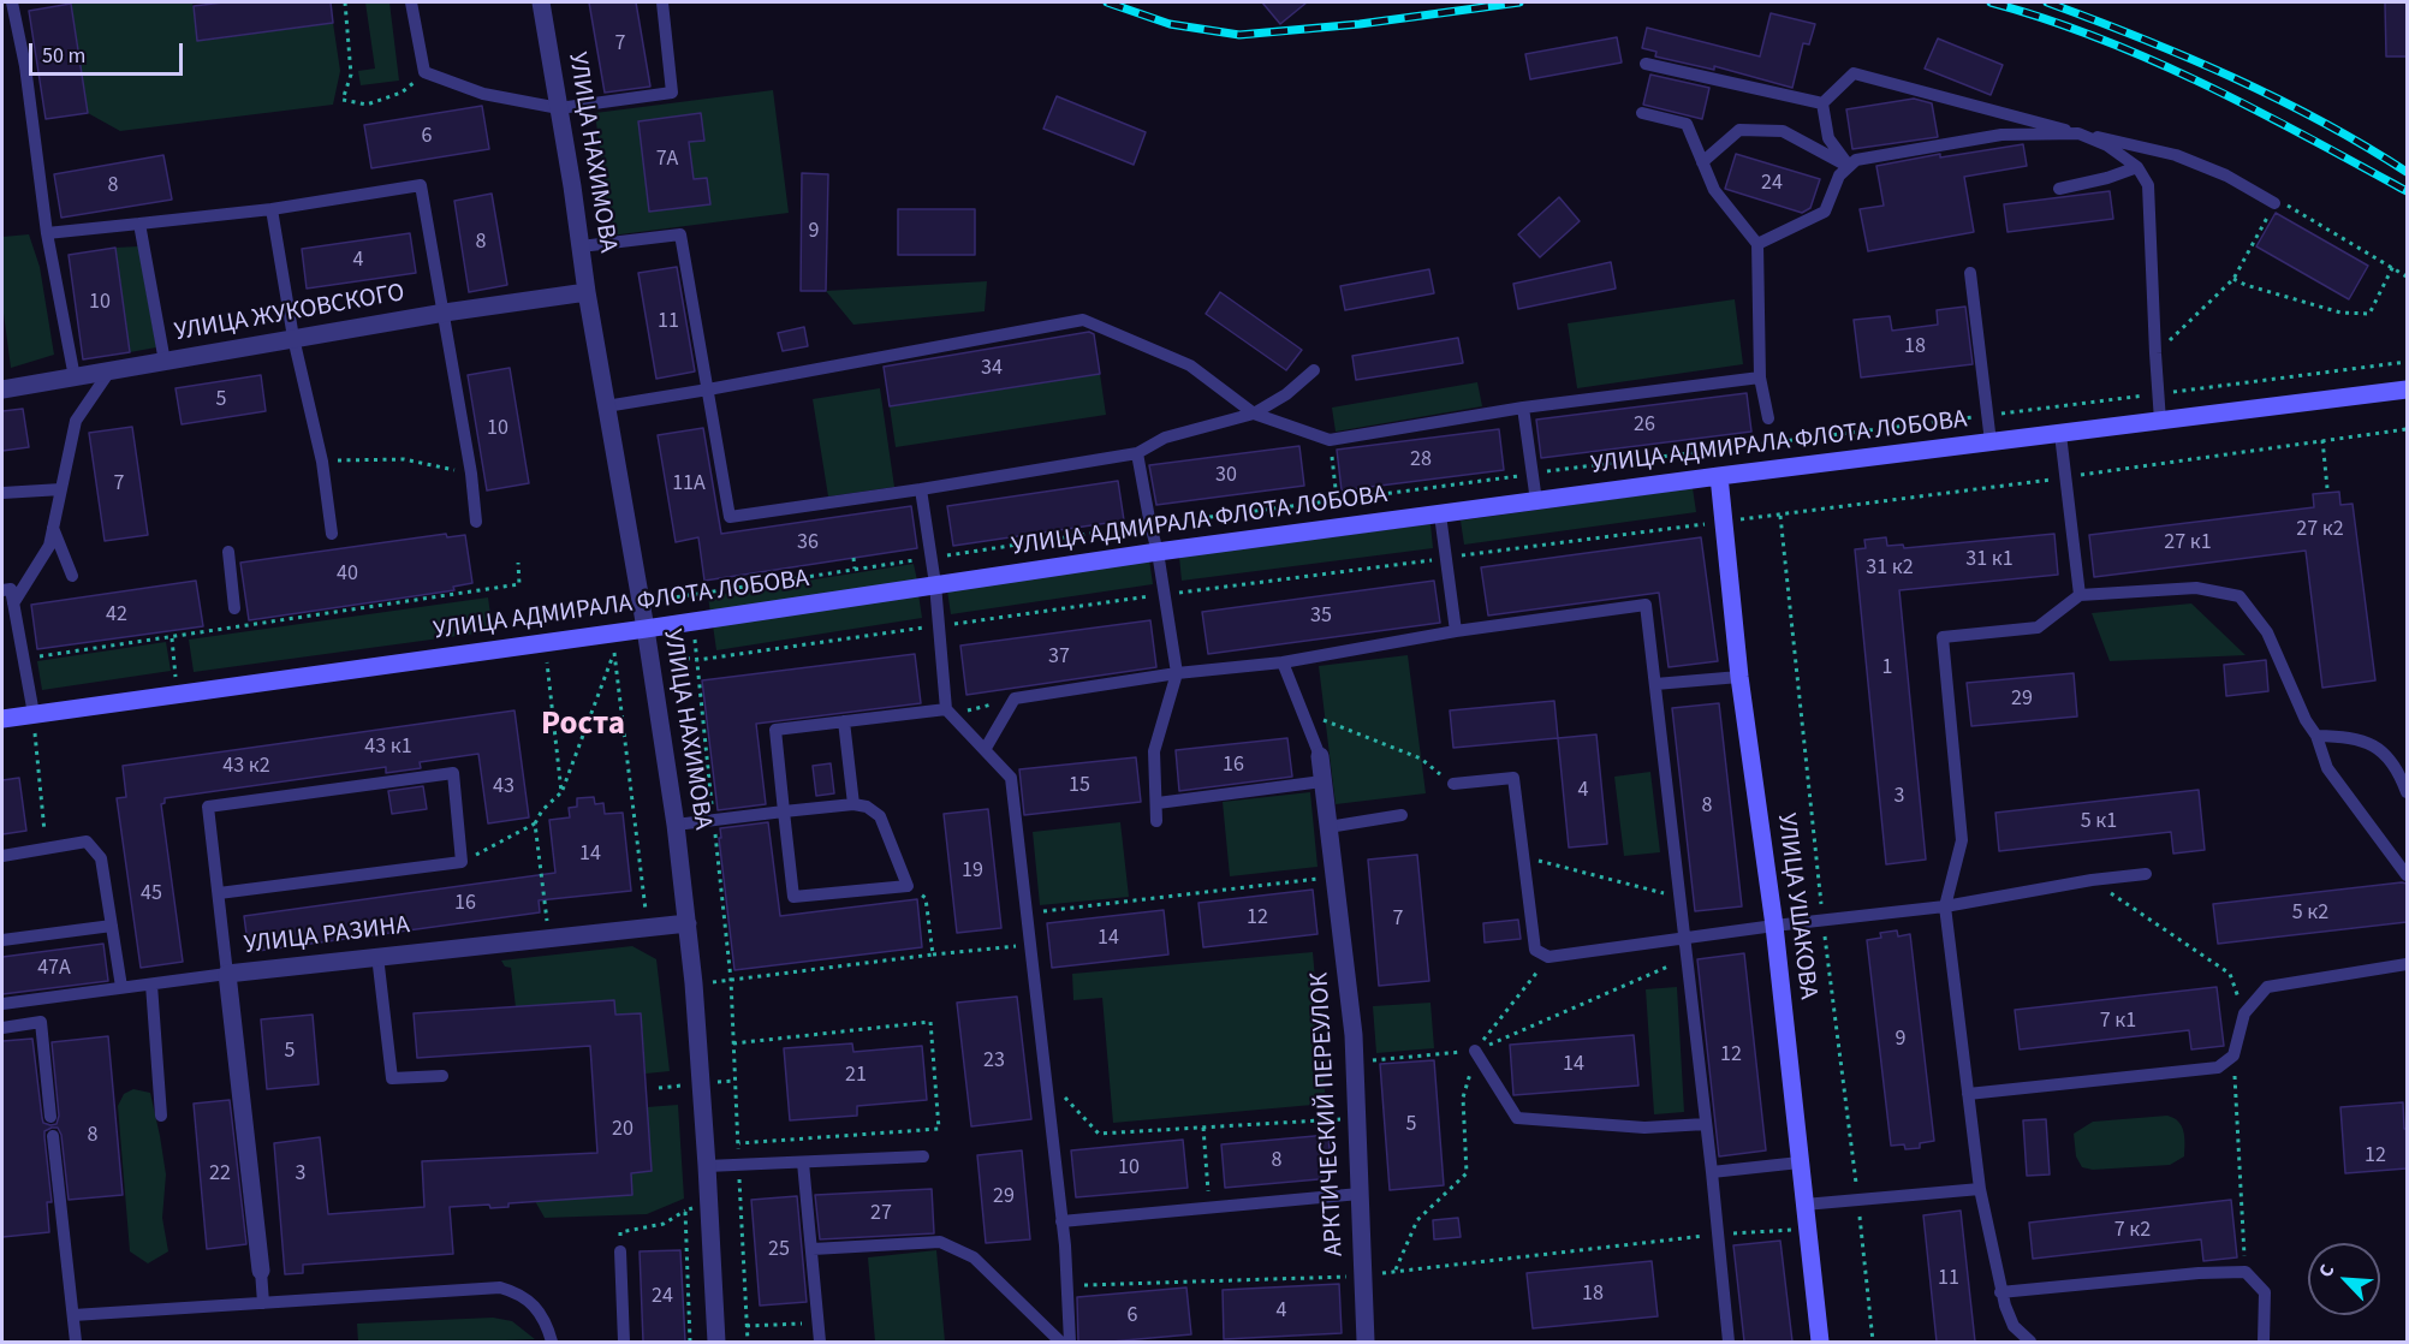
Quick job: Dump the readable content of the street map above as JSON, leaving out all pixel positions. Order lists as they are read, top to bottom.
{
  "streets": {
    "street": [
      "УЛИЦА НАХИМОВА",
      "УЛИЦА ЖУКОВСКОГО",
      "УЛИЦА АДМИРАЛА ФЛОТА ЛОБОВА",
      "УЛИЦА УШАКОВА",
      "УЛИЦА РАЗИНА",
      "АРКТИЧЕСКИЙ ПЕРЕУЛОК"
    ]
  },
  "crossings": [
    ["УЛИЦА НАХИМОВА", "УЛИЦА ЖУКОВСКОГО"],
    ["УЛИЦА НАХИМОВА", "УЛИЦА АДМИРАЛА ФЛОТА ЛОБОВА"],
    ["УЛИЦА НАХИМОВА", "УЛИЦА РАЗИНА"],
    ["УЛИЦА АДМИРАЛА ФЛОТА ЛОБОВА", "УЛИЦА УШАКОВА"]
  ],
  "districts": ["Роста"],
  "house_numbers": [
    "7",
    "6",
    "7А",
    "24",
    "8",
    "9",
    "8",
    "4",
    "10",
    "11",
    "18",
    "34",
    "5",
    "26",
    "10",
    "28",
    "30",
    "7",
    "11А",
    "27 к2",
    "36",
    "27 к1",
    "31 к1",
    "31 к2",
    "40",
    "42",
    "35",
    "37",
    "1",
    "29",
    "43 к1",
    "16",
    "43 к2",
    "15",
    "43",
    "4",
    "3",
    "8",
    "5 к1",
    "14",
    "19",
    "45",
    "16",
    "5 к2",
    "12",
    "7",
    "14",
    "47А",
    "7 к1",
    "9",
    "5",
    "12",
    "23",
    "14",
    "21",
    "5",
    "20",
    "8",
    "12",
    "8",
    "10",
    "22",
    "3",
    "29",
    "27",
    "7 к2",
    "25",
    "11",
    "18",
    "24",
    "4",
    "6"
  ],
  "scale_bar": "50 m",
  "north": "top left"
}
